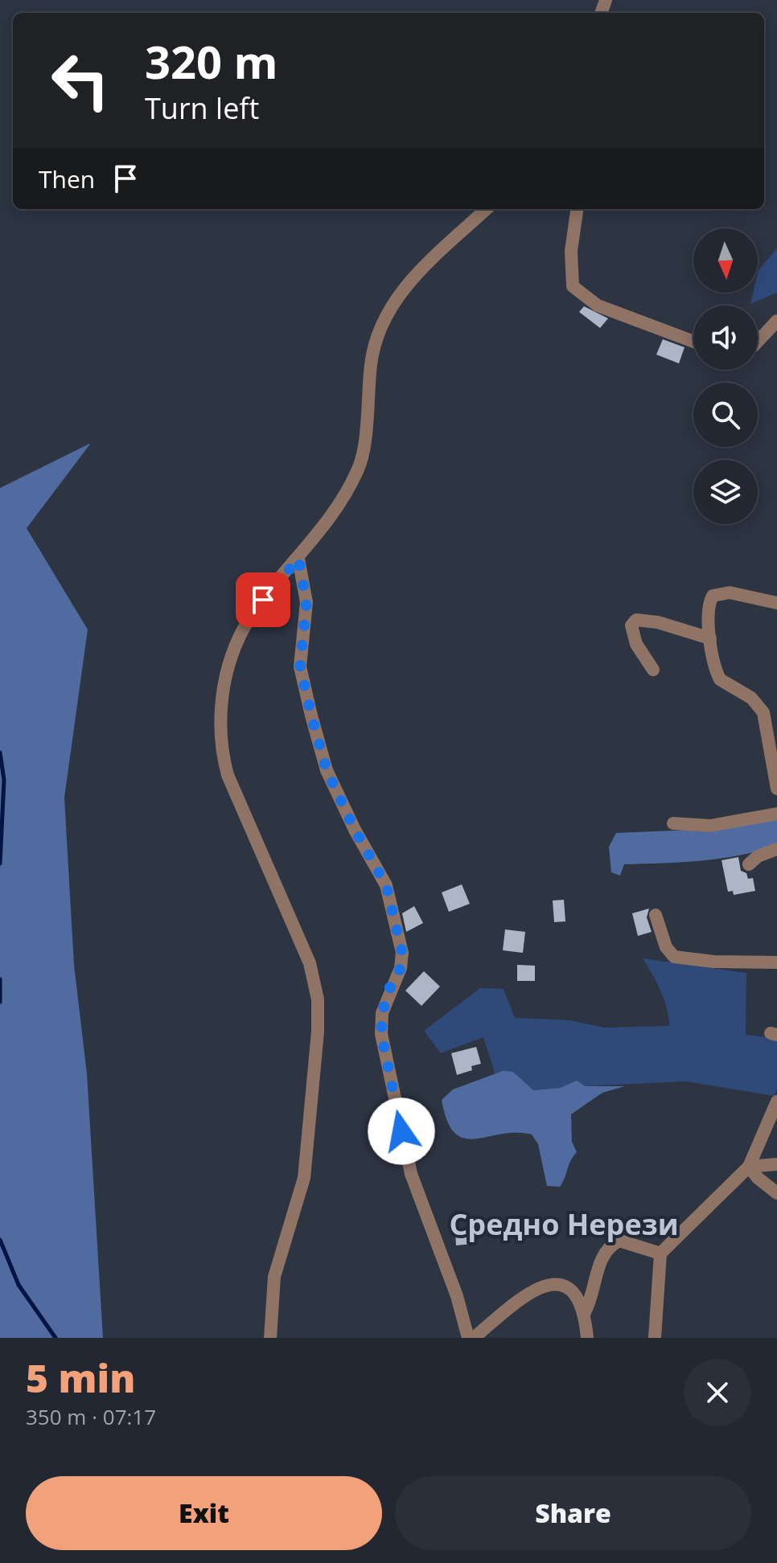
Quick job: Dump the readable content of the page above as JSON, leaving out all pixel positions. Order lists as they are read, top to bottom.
{
  "districts": ["Средно Нерези"],
  "north": "bottom",
  "page": {
    "turn": ["320 m", "Turn left"],
    "then": "Then",
    "heading": ["5 min", "350 m · 07:17"],
    "buttons": ["Exit", "Share"]
  }
}
